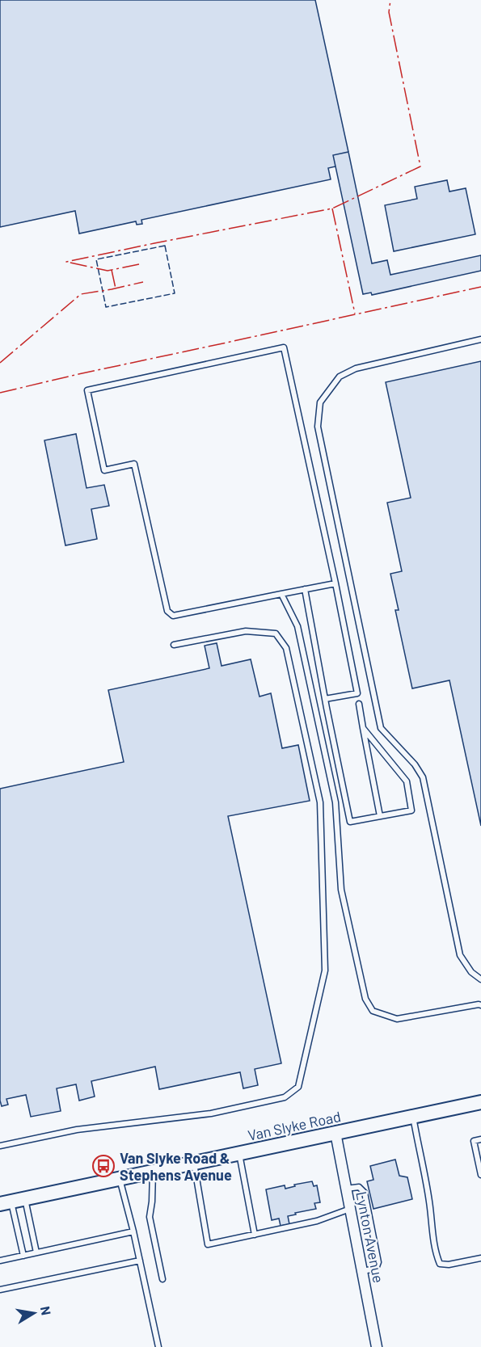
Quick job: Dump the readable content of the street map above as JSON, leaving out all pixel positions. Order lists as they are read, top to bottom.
{
  "streets": {
    "street": ["Van Slyke Road", "Lynton Avenue"]
  },
  "crossings": [
    ["Van Slyke Road", "Lynton Avenue"]
  ],
  "places": {
    "bus stop": ["Van Slyke Road & Stephens Avenue"]
  },
  "north": "right"
}
